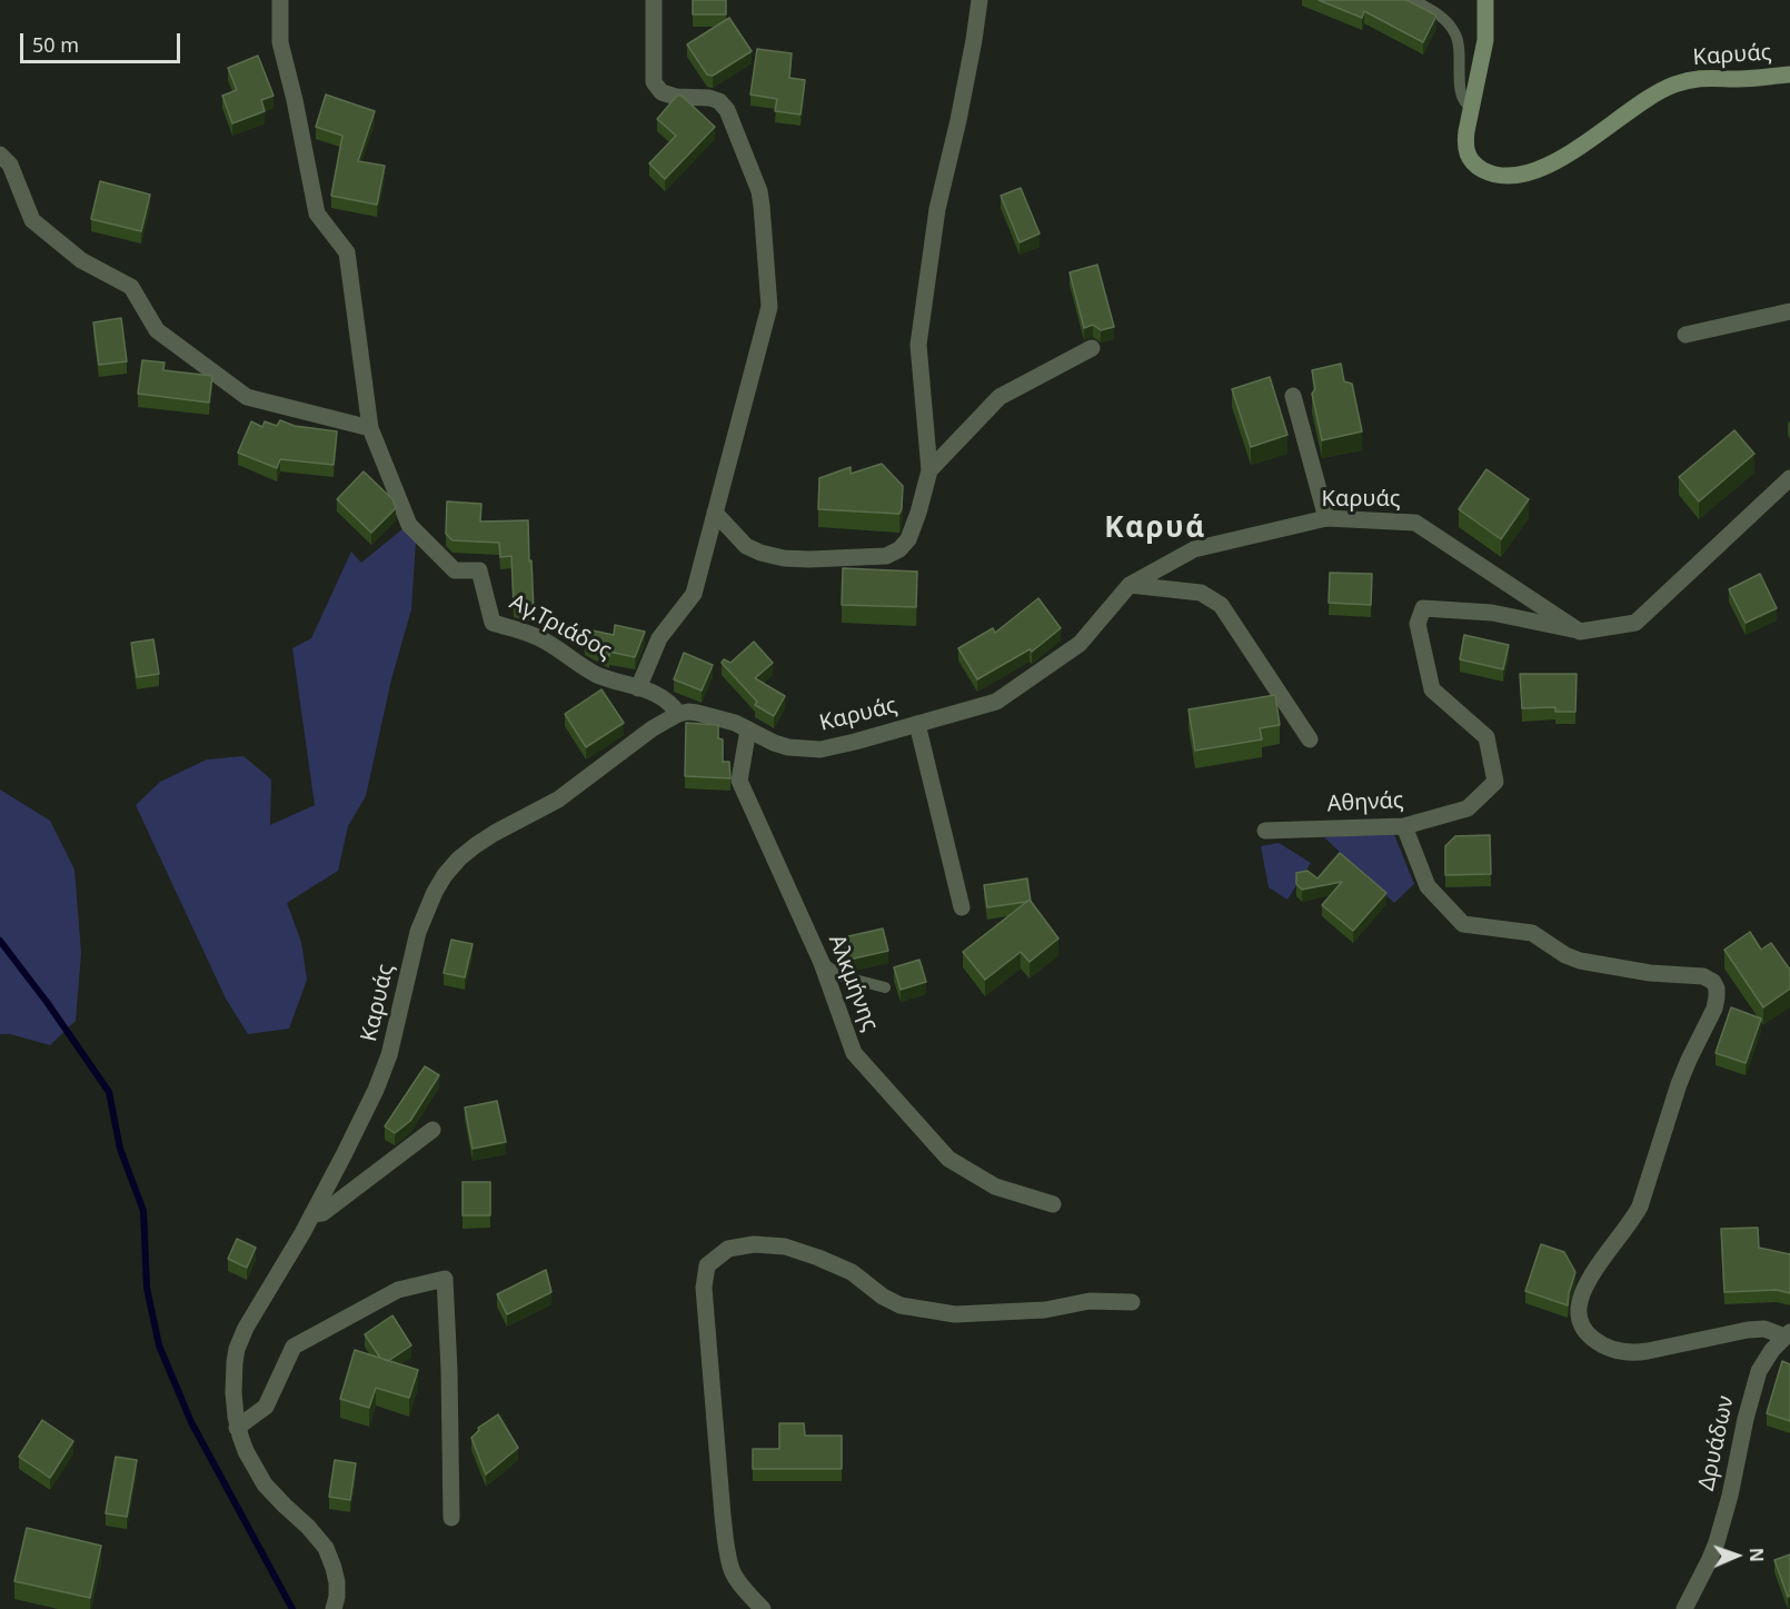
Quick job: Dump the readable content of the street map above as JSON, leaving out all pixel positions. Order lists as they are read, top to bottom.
{
  "streets": {
    "main road": ["Καρυάς"],
    "street": [
      "Αγ.Τριάδος",
      "Αθηνάς",
      "Αλκμήνης",
      "Δρυάδων"
    ]
  },
  "crossings": [
    ["Καρυάς", "Αγ.Τριάδος"],
    ["Καρυάς", "Αθηνάς"],
    ["Καρυάς", "Αλκμήνης"]
  ],
  "districts": ["Καρυά"],
  "scale_bar": "50 m",
  "north": "right"
}
